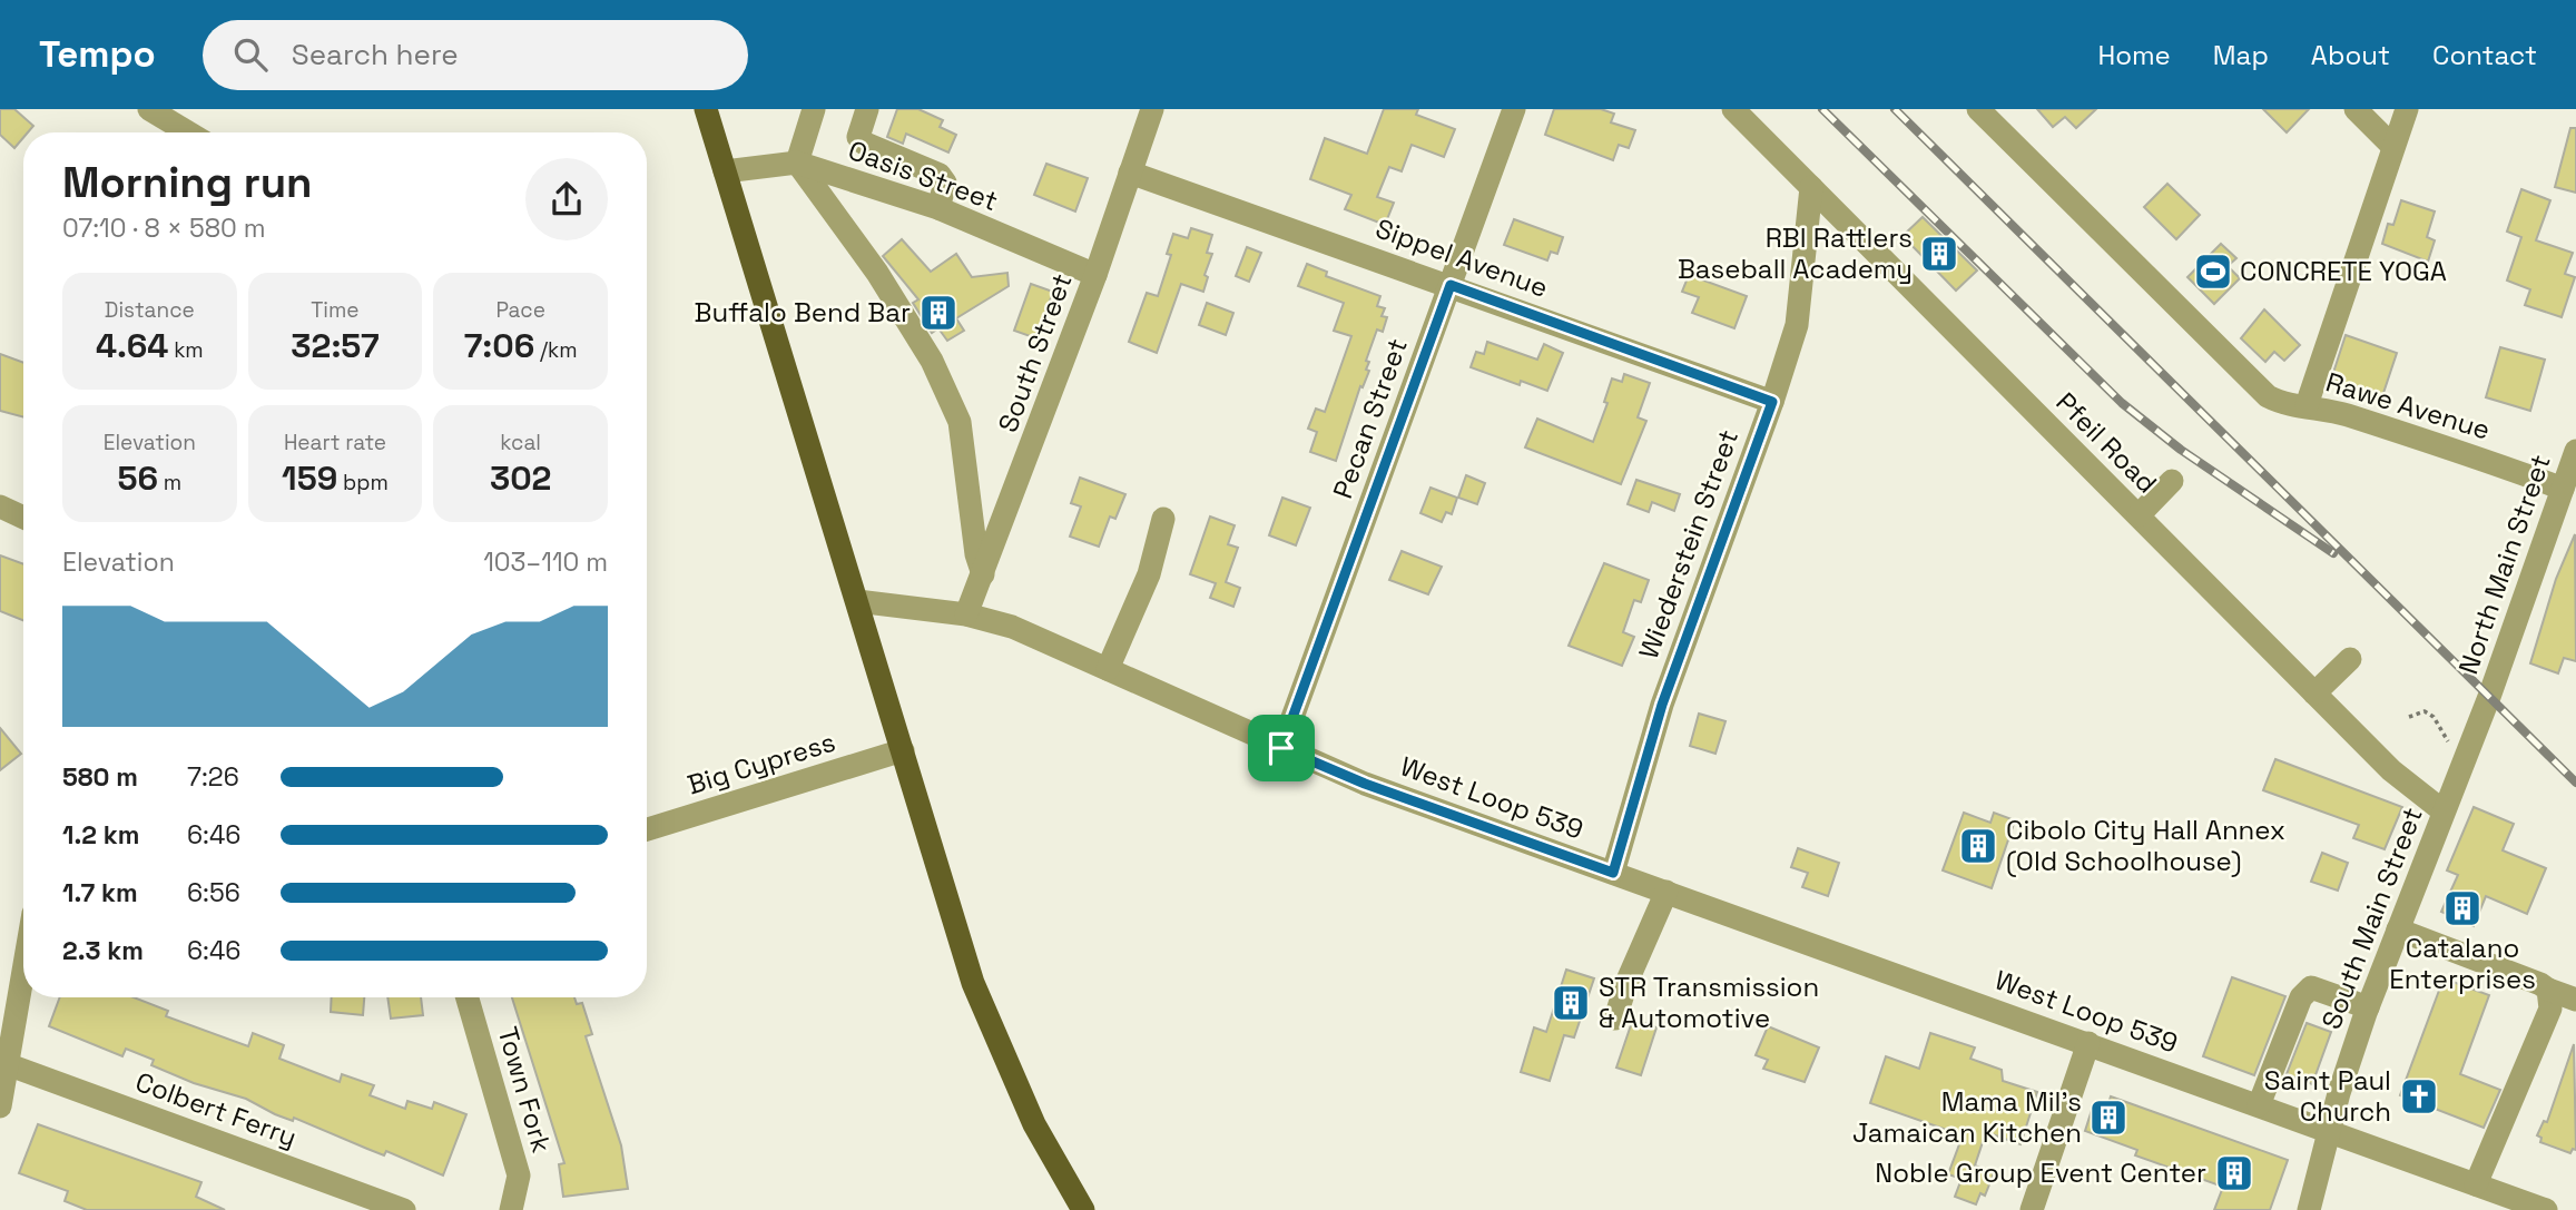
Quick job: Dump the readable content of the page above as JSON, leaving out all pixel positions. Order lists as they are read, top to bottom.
{
  "streets": {
    "street": [
      "Oasis Street",
      "Sippel Avenue",
      "South Street",
      "Rawe Avenue",
      "Pecan Street",
      "Pfeil Road",
      "Wiederstein Street",
      "North Main Street",
      "Big Cypress",
      "West Loop 539",
      "South Main Street",
      "Town Fork",
      "Colbert Ferry"
    ]
  },
  "crossings": [
    ["Oasis Street", "South Street"],
    ["Sippel Avenue", "South Street"],
    ["Sippel Avenue", "Pecan Street"],
    ["Sippel Avenue", "Wiederstein Street"],
    ["South Street", "West Loop 539"],
    ["Rawe Avenue", "North Main Street"],
    ["Pecan Street", "West Loop 539"],
    ["Pfeil Road", "Wiederstein Street"],
    ["Pfeil Road", "South Main Street"],
    ["Wiederstein Street", "West Loop 539"],
    ["North Main Street", "South Main Street"],
    ["West Loop 539", "South Main Street"]
  ],
  "places": {
    "building": [
      "RBI Rattlers Baseball Academy",
      "Buffalo Bend Bar",
      "Cibolo City Hall Annex (Old Schoolhouse)",
      "Catalano Enterprises",
      "STR Transmission & Automotive",
      "Mama Mil's Jamaican Kitchen",
      "Noble Group Event Center"
    ],
    "sports": ["CONCRETE YOGA"],
    "church": ["Saint Paul Church"]
  },
  "page": {
    "header": "Tempo",
    "search": "Search here",
    "nav": [
      "Home",
      "Map",
      "About",
      "Contact"
    ],
    "heading": ["Morning run", "07:10 · 8 × 580 m"],
    "stats": [
      ["Distance", "4.64 km"],
      ["Time", "32:57"],
      ["Pace", "7:06 /km"],
      ["Elevation", "56 m"],
      ["Heart rate", "159 bpm"],
      ["kcal", "302"]
    ],
    "chart": ["Elevation", "103–110 m"],
    "list": [
      {
        "name": "580 m",
        "note": "7:26"
      },
      {
        "name": "1.2 km",
        "note": "6:46"
      },
      {
        "name": "1.7 km",
        "note": "6:56"
      },
      {
        "name": "2.3 km",
        "note": "6:46"
      }
    ]
  }
}
